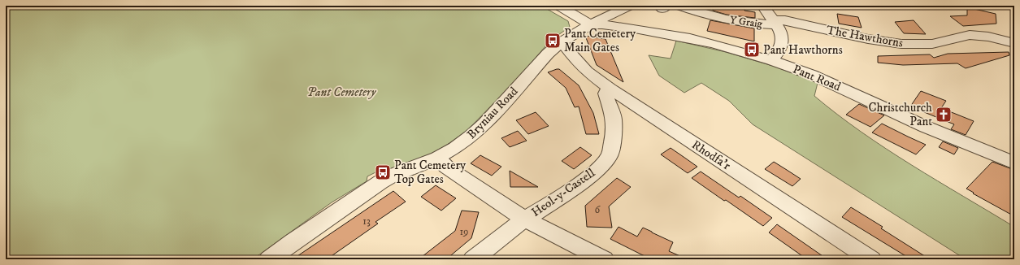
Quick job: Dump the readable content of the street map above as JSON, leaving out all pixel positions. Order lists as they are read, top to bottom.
{
  "streets": {
    "street": [
      "Y Graig",
      "The Hawthorns",
      "Pant Road",
      "Bryniau Road",
      "Rhodfa'r",
      "Heol-y-Castell"
    ]
  },
  "crossings": [
    ["Y Graig", "The Hawthorns"],
    ["Pant Road", "Bryniau Road"],
    ["Bryniau Road", "Rhodfa'r"],
    ["Rhodfa'r", "Heol-y-Castell"]
  ],
  "parks": ["Pant Cemetery"],
  "places": {
    "bus stop": ["Pant Cemetery Main Gates", "Pant Hawthorns", "Pant Cemetery Top Gates"],
    "church": ["Christchurch Pant"]
  },
  "house_numbers": ["6", "13", "19"]
}
